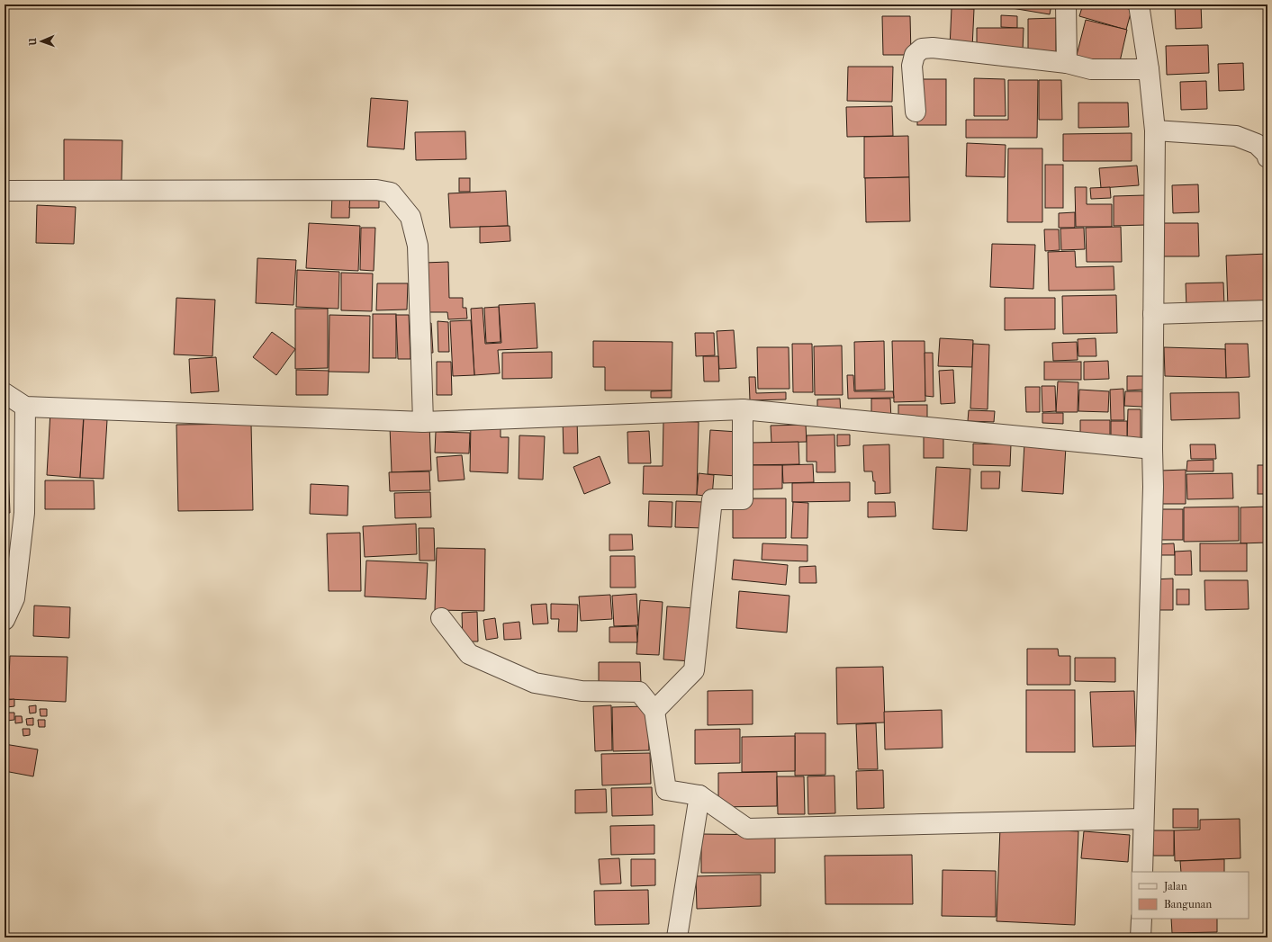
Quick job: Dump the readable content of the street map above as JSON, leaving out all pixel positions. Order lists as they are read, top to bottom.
{
  "legend": ["Jalan", "Bangunan"],
  "north": "left"
}
